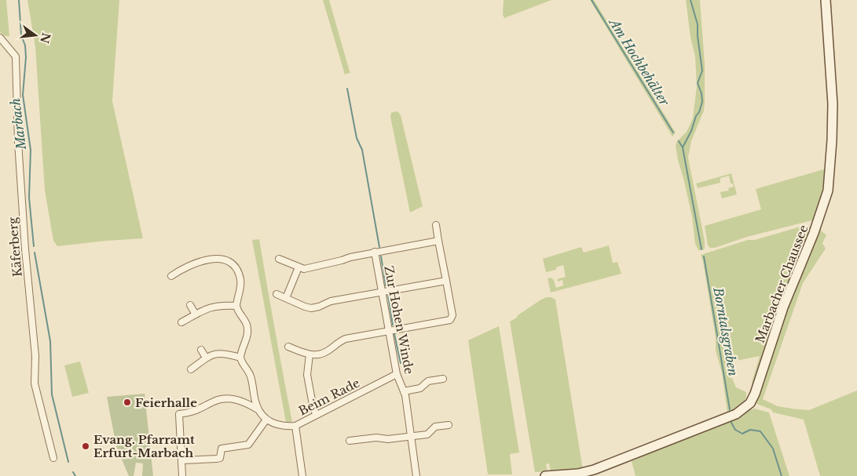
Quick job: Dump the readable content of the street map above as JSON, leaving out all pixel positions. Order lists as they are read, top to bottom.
{
  "streets": {
    "street": [
      "Käferberg",
      "Marbacher Chaussee",
      "Zur Hohen Winde",
      "Beim Rade"
    ]
  },
  "crossings": [
    ["Zur Hohen Winde", "Beim Rade"]
  ],
  "water": ["Am Hochbehälter", "Marbach", "Borntalsgraben"],
  "places": ["Feierhalle", "Evang. Pfarramt Erfurt-Marbach"],
  "north": "right"
}
